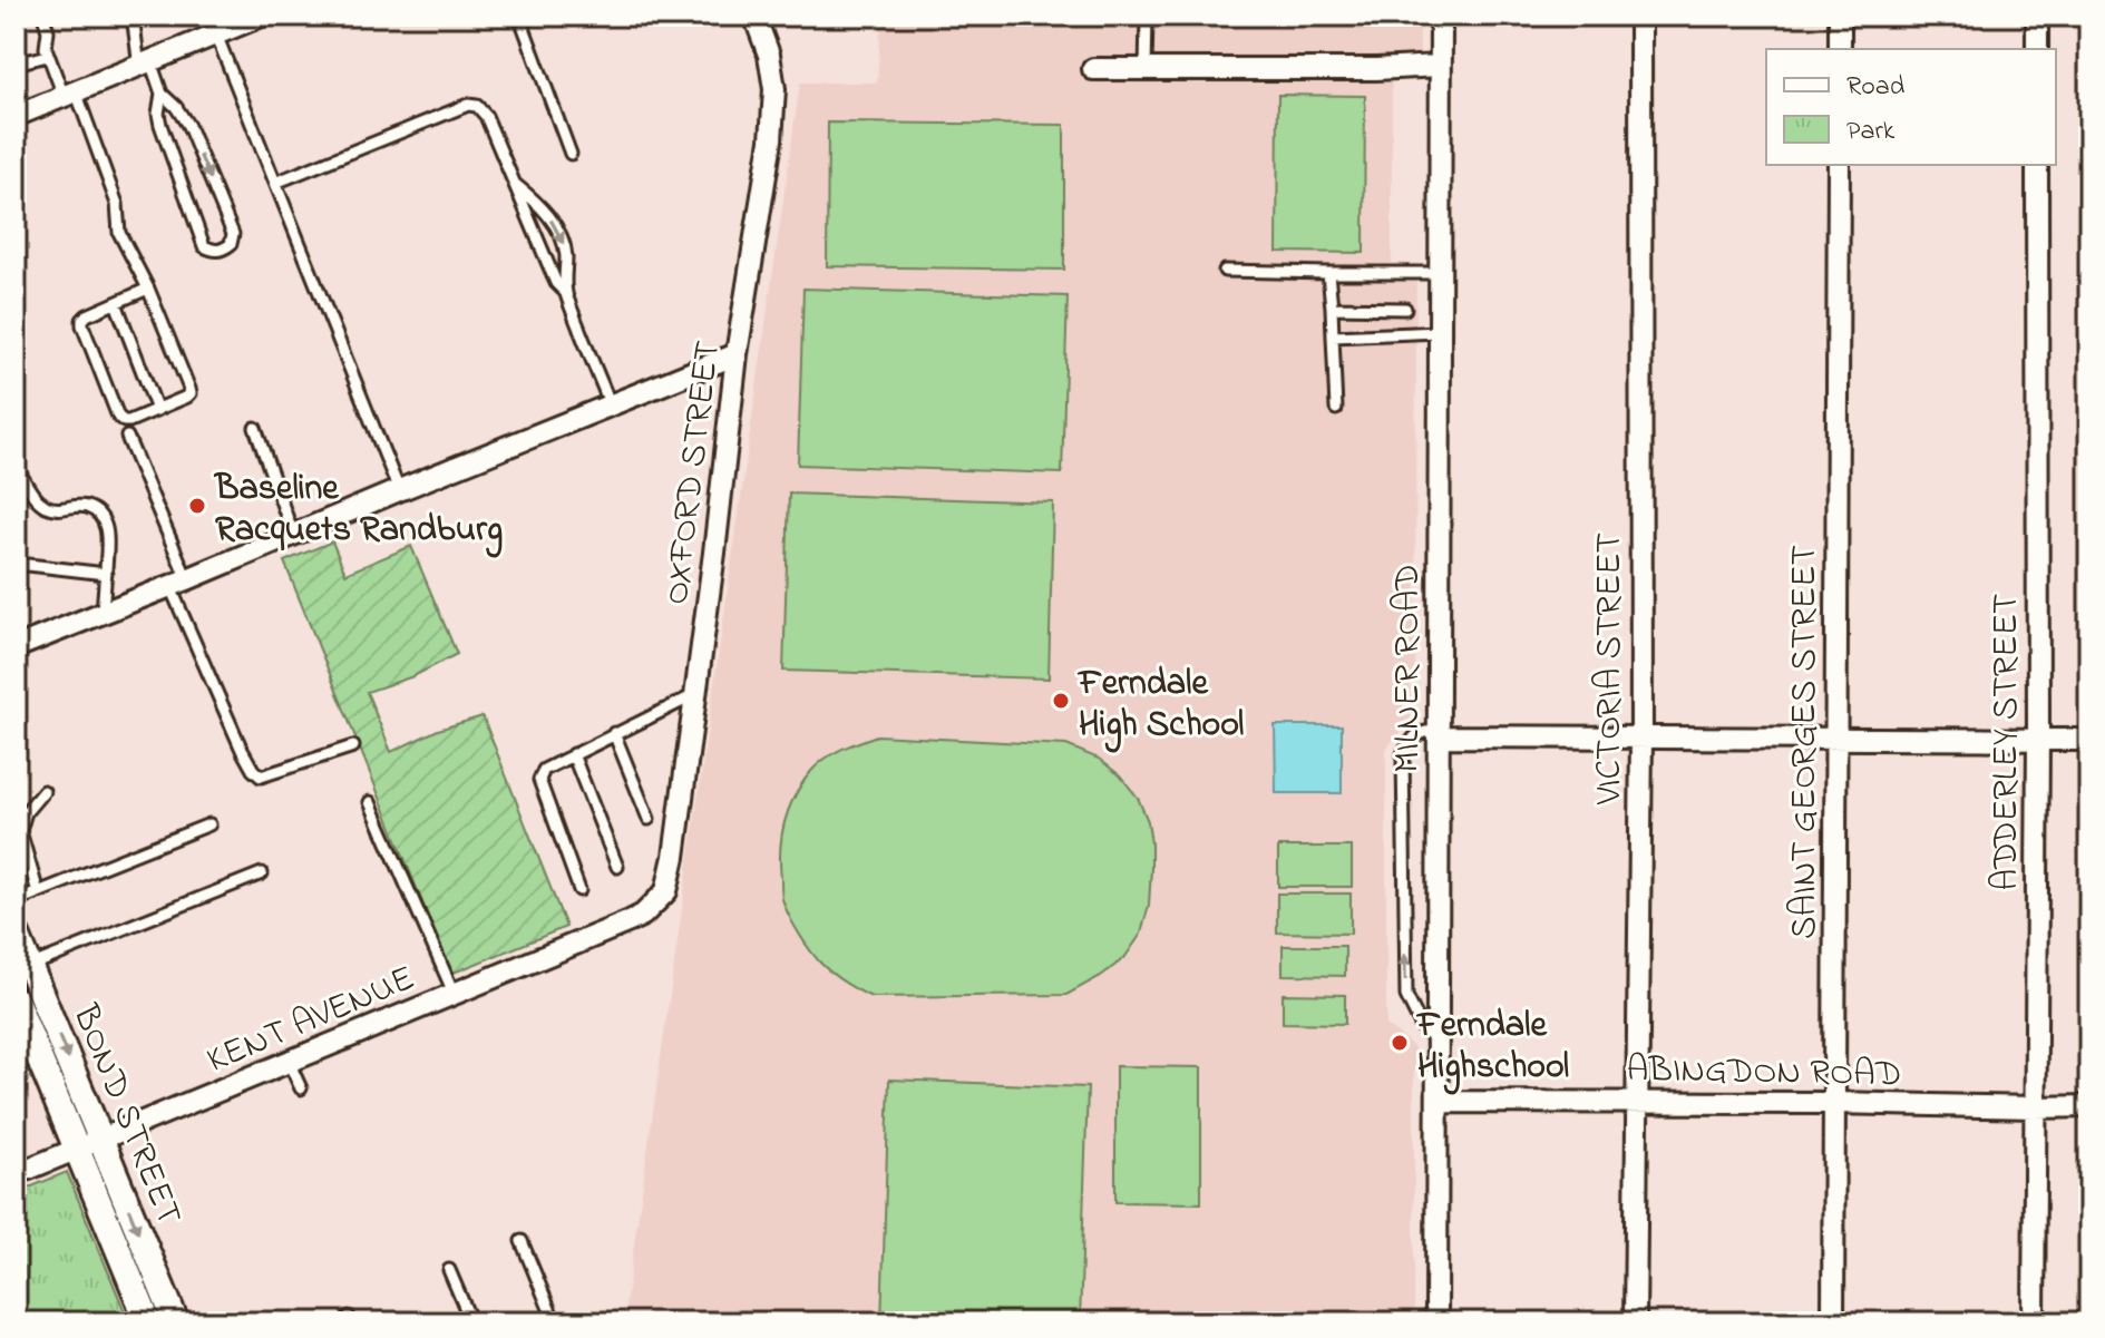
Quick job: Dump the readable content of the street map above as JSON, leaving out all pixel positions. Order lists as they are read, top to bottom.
{
  "streets": {
    "street": [
      "OXFORD STREET",
      "MILNER ROAD",
      "VICTORIA STREET",
      "SAINT GEORGES STREET",
      "ADDERLEY STREET",
      "KENT AVENUE",
      "ABINGDON ROAD",
      "BOND STREET"
    ]
  },
  "crossings": [
    ["OXFORD STREET", "KENT AVENUE"],
    ["MILNER ROAD", "ABINGDON ROAD"],
    ["VICTORIA STREET", "ABINGDON ROAD"],
    ["SAINT GEORGES STREET", "ABINGDON ROAD"],
    ["ADDERLEY STREET", "ABINGDON ROAD"],
    ["KENT AVENUE", "BOND STREET"]
  ],
  "places": ["Baseline Racquets Randburg", "Ferndale High School", "Ferndale Highschool"],
  "legend": ["Road", "Park"]
}
